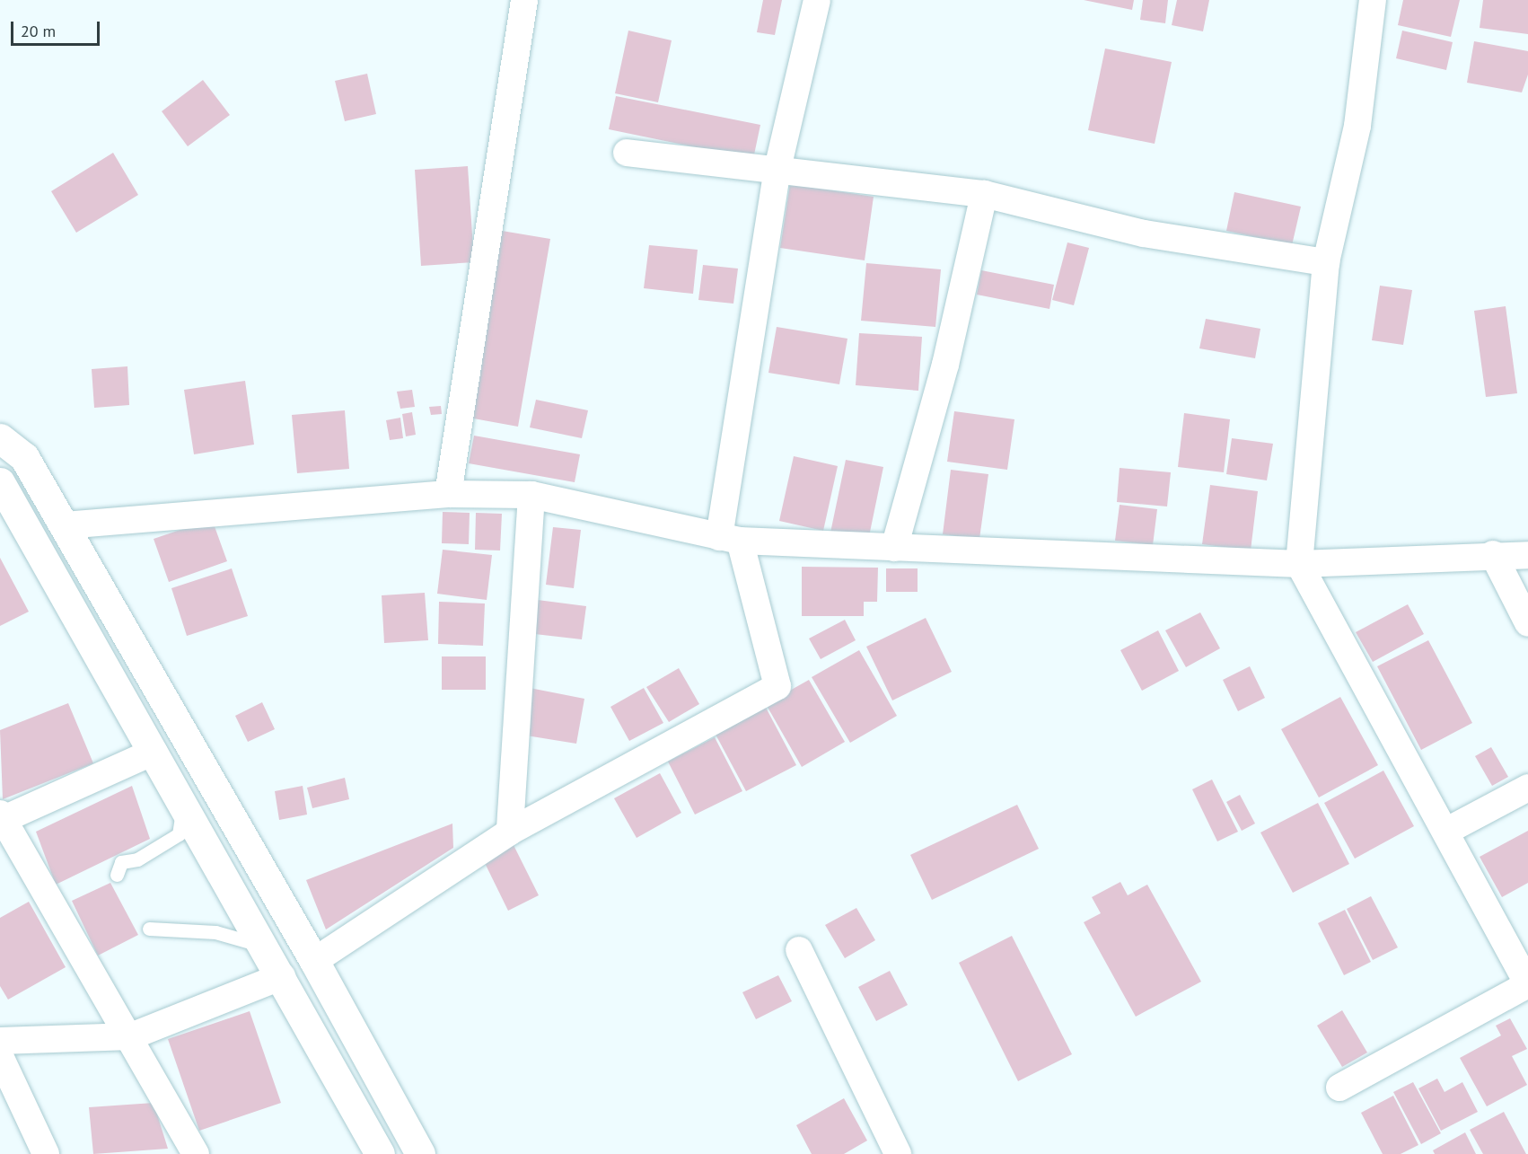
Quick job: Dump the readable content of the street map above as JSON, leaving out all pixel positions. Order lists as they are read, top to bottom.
{
  "scale_bar": "20 m"
}
